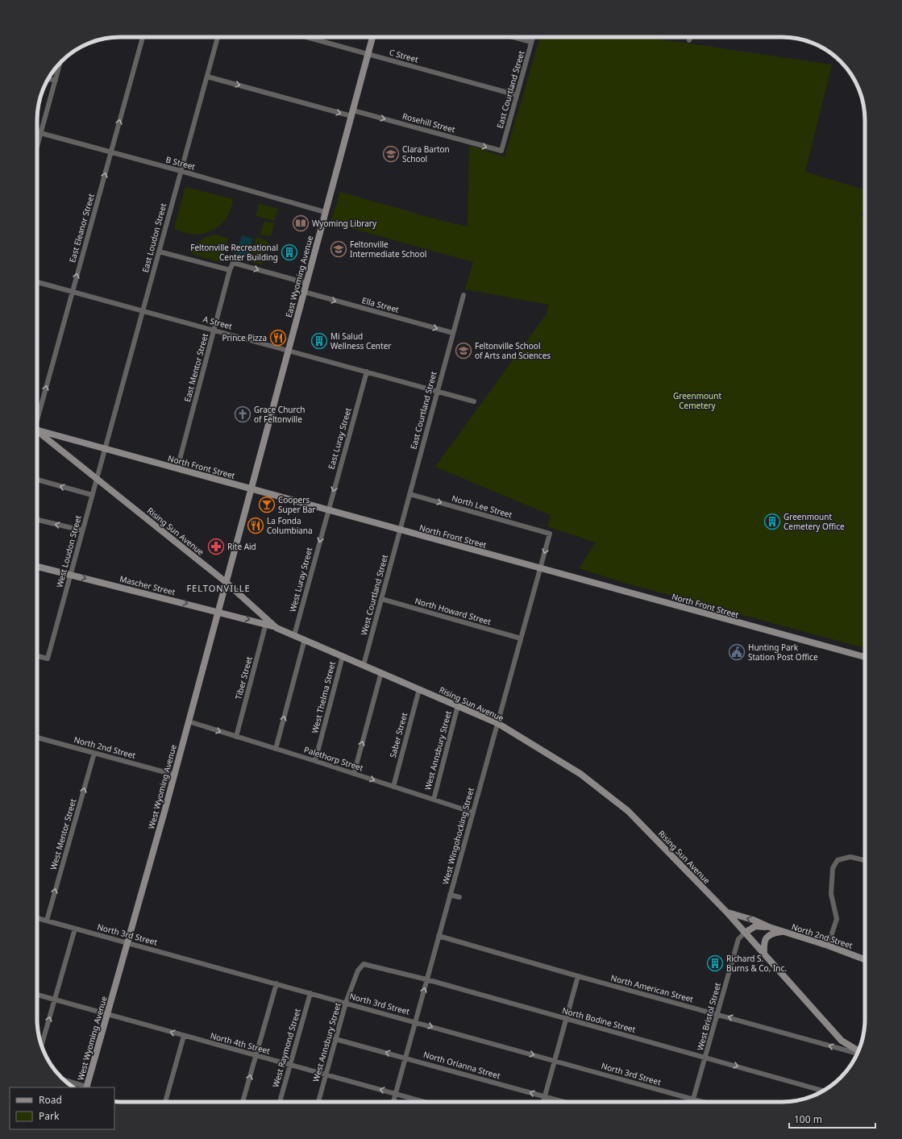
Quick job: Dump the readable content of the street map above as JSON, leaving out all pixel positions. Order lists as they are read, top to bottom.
{
  "streets": {
    "street": [
      "C Street",
      "East Courtland Street",
      "Rosehill Street",
      "B Street",
      "East Eleanor Street",
      "East Loudon Street",
      "East Wyoming Avenue",
      "Ella Street",
      "A Street",
      "East Mentor Street",
      "East Luray Street",
      "North Front Street",
      "North Lee Street",
      "Rising Sun Avenue",
      "West Loudon Street",
      "West Luray Street",
      "Mascher Street",
      "West Courtland Street",
      "North Howard Street",
      "Tiber Street",
      "West Thelma Street",
      "Saber Street",
      "North 2nd Street",
      "West Annsbury Street",
      "Palethorp Street",
      "West Wyoming Avenue",
      "West Mentor Street",
      "West Wingohocking Street",
      "North 3rd Street",
      "North American Street",
      "West Bristol Street",
      "North Bodine Street",
      "North 4th Street",
      "West Raymond Street",
      "North Orianna Street"
    ]
  },
  "crossings": [
    ["C Street", "East Courtland Street"],
    ["C Street", "East Wyoming Avenue"],
    ["East Courtland Street", "Rosehill Street"],
    ["East Courtland Street", "Ella Street"],
    ["East Courtland Street", "A Street"],
    ["East Courtland Street", "North Front Street"],
    ["East Courtland Street", "North Lee Street"],
    ["East Courtland Street", "West Courtland Street"],
    ["Rosehill Street", "East Loudon Street"],
    ["Rosehill Street", "East Wyoming Avenue"],
    ["B Street", "East Eleanor Street"],
    ["B Street", "East Loudon Street"],
    ["B Street", "East Wyoming Avenue"],
    ["East Eleanor Street", "A Street"],
    ["East Loudon Street", "A Street"],
    ["East Loudon Street", "North Front Street"],
    ["East Loudon Street", "West Loudon Street"],
    ["East Wyoming Avenue", "Ella Street"],
    ["East Wyoming Avenue", "A Street"],
    ["East Wyoming Avenue", "North Front Street"],
    ["East Wyoming Avenue", "West Wyoming Avenue"],
    ["A Street", "East Mentor Street"],
    ["A Street", "East Luray Street"],
    ["East Mentor Street", "North Front Street"],
    ["East Luray Street", "North Front Street"],
    ["East Luray Street", "West Luray Street"],
    ["North Front Street", "West Loudon Street"],
    ["North Front Street", "West Luray Street"],
    ["North Front Street", "West Courtland Street"],
    ["North Front Street", "West Wyoming Avenue"],
    ["North Front Street", "West Wingohocking Street"],
    ["North Lee Street", "West Wingohocking Street"],
    ["Rising Sun Avenue", "West Loudon Street"],
    ["Rising Sun Avenue", "West Luray Street"],
    ["Rising Sun Avenue", "Mascher Street"],
    ["Rising Sun Avenue", "West Courtland Street"],
    ["Rising Sun Avenue", "West Thelma Street"],
    ["Rising Sun Avenue", "Saber Street"],
    ["Rising Sun Avenue", "North 2nd Street"],
    ["Rising Sun Avenue", "West Annsbury Street"],
    ["Rising Sun Avenue", "West Wyoming Avenue"],
    ["Rising Sun Avenue", "West Wingohocking Street"],
    ["Rising Sun Avenue", "West Bristol Street"],
    ["West Loudon Street", "Mascher Street"],
    ["Mascher Street", "Tiber Street"],
    ["Mascher Street", "West Wyoming Avenue"],
    ["West Courtland Street", "North Howard Street"],
    ["North Howard Street", "West Wingohocking Street"],
    ["Tiber Street", "Palethorp Street"],
    ["West Thelma Street", "Palethorp Street"],
    ["Saber Street", "Palethorp Street"],
    ["North 2nd Street", "West Wyoming Avenue"],
    ["North 2nd Street", "West Mentor Street"],
    ["North 2nd Street", "West Bristol Street"],
    ["West Annsbury Street", "Palethorp Street"],
    ["West Annsbury Street", "North 3rd Street"],
    ["West Annsbury Street", "North Bodine Street"],
    ["West Annsbury Street", "North 4th Street"],
    ["West Annsbury Street", "North Orianna Street"],
    ["Palethorp Street", "West Wyoming Avenue"],
    ["Palethorp Street", "West Wingohocking Street"],
    ["West Wyoming Avenue", "North 3rd Street"],
    ["West Wyoming Avenue", "North 4th Street"],
    ["West Mentor Street", "North 3rd Street"],
    ["West Wingohocking Street", "North 3rd Street"],
    ["West Wingohocking Street", "North American Street"],
    ["West Wingohocking Street", "North Bodine Street"],
    ["West Wingohocking Street", "North 4th Street"],
    ["West Wingohocking Street", "North Orianna Street"],
    ["North 3rd Street", "West Bristol Street"],
    ["North 3rd Street", "West Raymond Street"],
    ["North American Street", "West Bristol Street"],
    ["West Bristol Street", "North Bodine Street"],
    ["North 4th Street", "West Raymond Street"]
  ],
  "one_way": [
    "Rosehill Street",
    "East Eleanor Street",
    "Ella Street",
    "East Luray Street",
    "North Lee Street",
    "West Luray Street",
    "Mascher Street",
    "West Mentor Street",
    "North 4th Street",
    "North Orianna Street"
  ],
  "districts": ["FELTONVILLE"],
  "parks": ["Greenmount Cemetery"],
  "places": {
    "school or university": ["Clara Barton School", "Feltonville Intermediate School", "Feltonville School of Arts and Sciences"],
    "library": ["Wyoming Library"],
    "building": [
      "Feltonville Recreational Center Building",
      "Mi Salud Wellness Center",
      "Greenmount Cemetery Office",
      "Richard S. Burns & Co, Inc."
    ],
    "restaurant": ["Prince Pizza", "La Fonda Columbiana"],
    "church": ["Grace Church of Feltonville"],
    "bar": ["Coopers Super Bar"],
    "pharmacy": ["Rite Aid"],
    "public building": ["Hunting Park Station Post Office"]
  },
  "legend": ["Road", "Park"],
  "scale_bar": "100 m"
}
